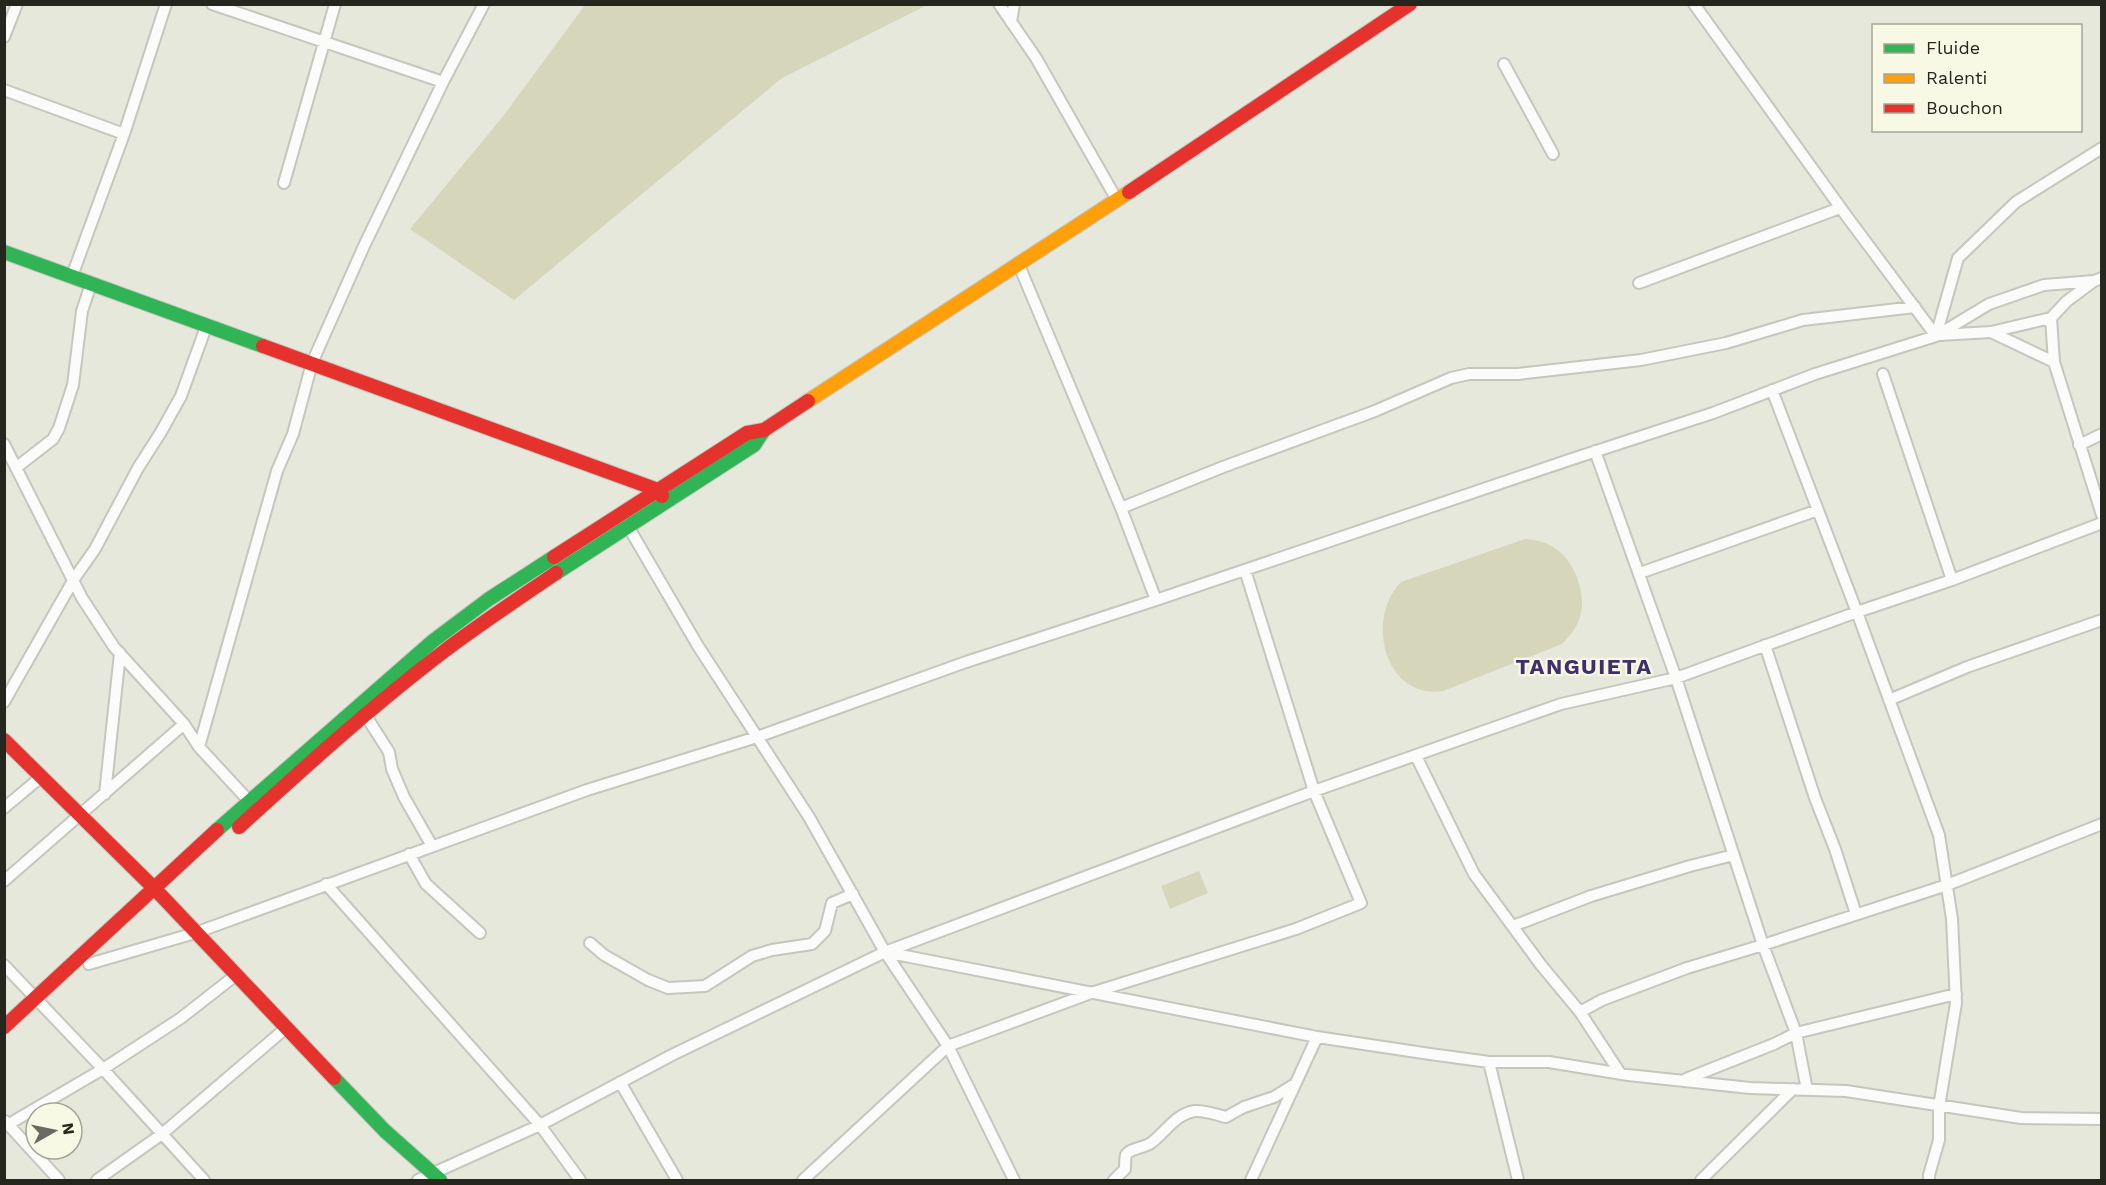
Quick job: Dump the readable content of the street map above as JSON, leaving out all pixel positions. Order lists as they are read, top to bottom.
{
  "districts": ["TANGUIETA"],
  "legend": ["Fluide", "Ralenti", "Bouchon"],
  "north": "right"
}
